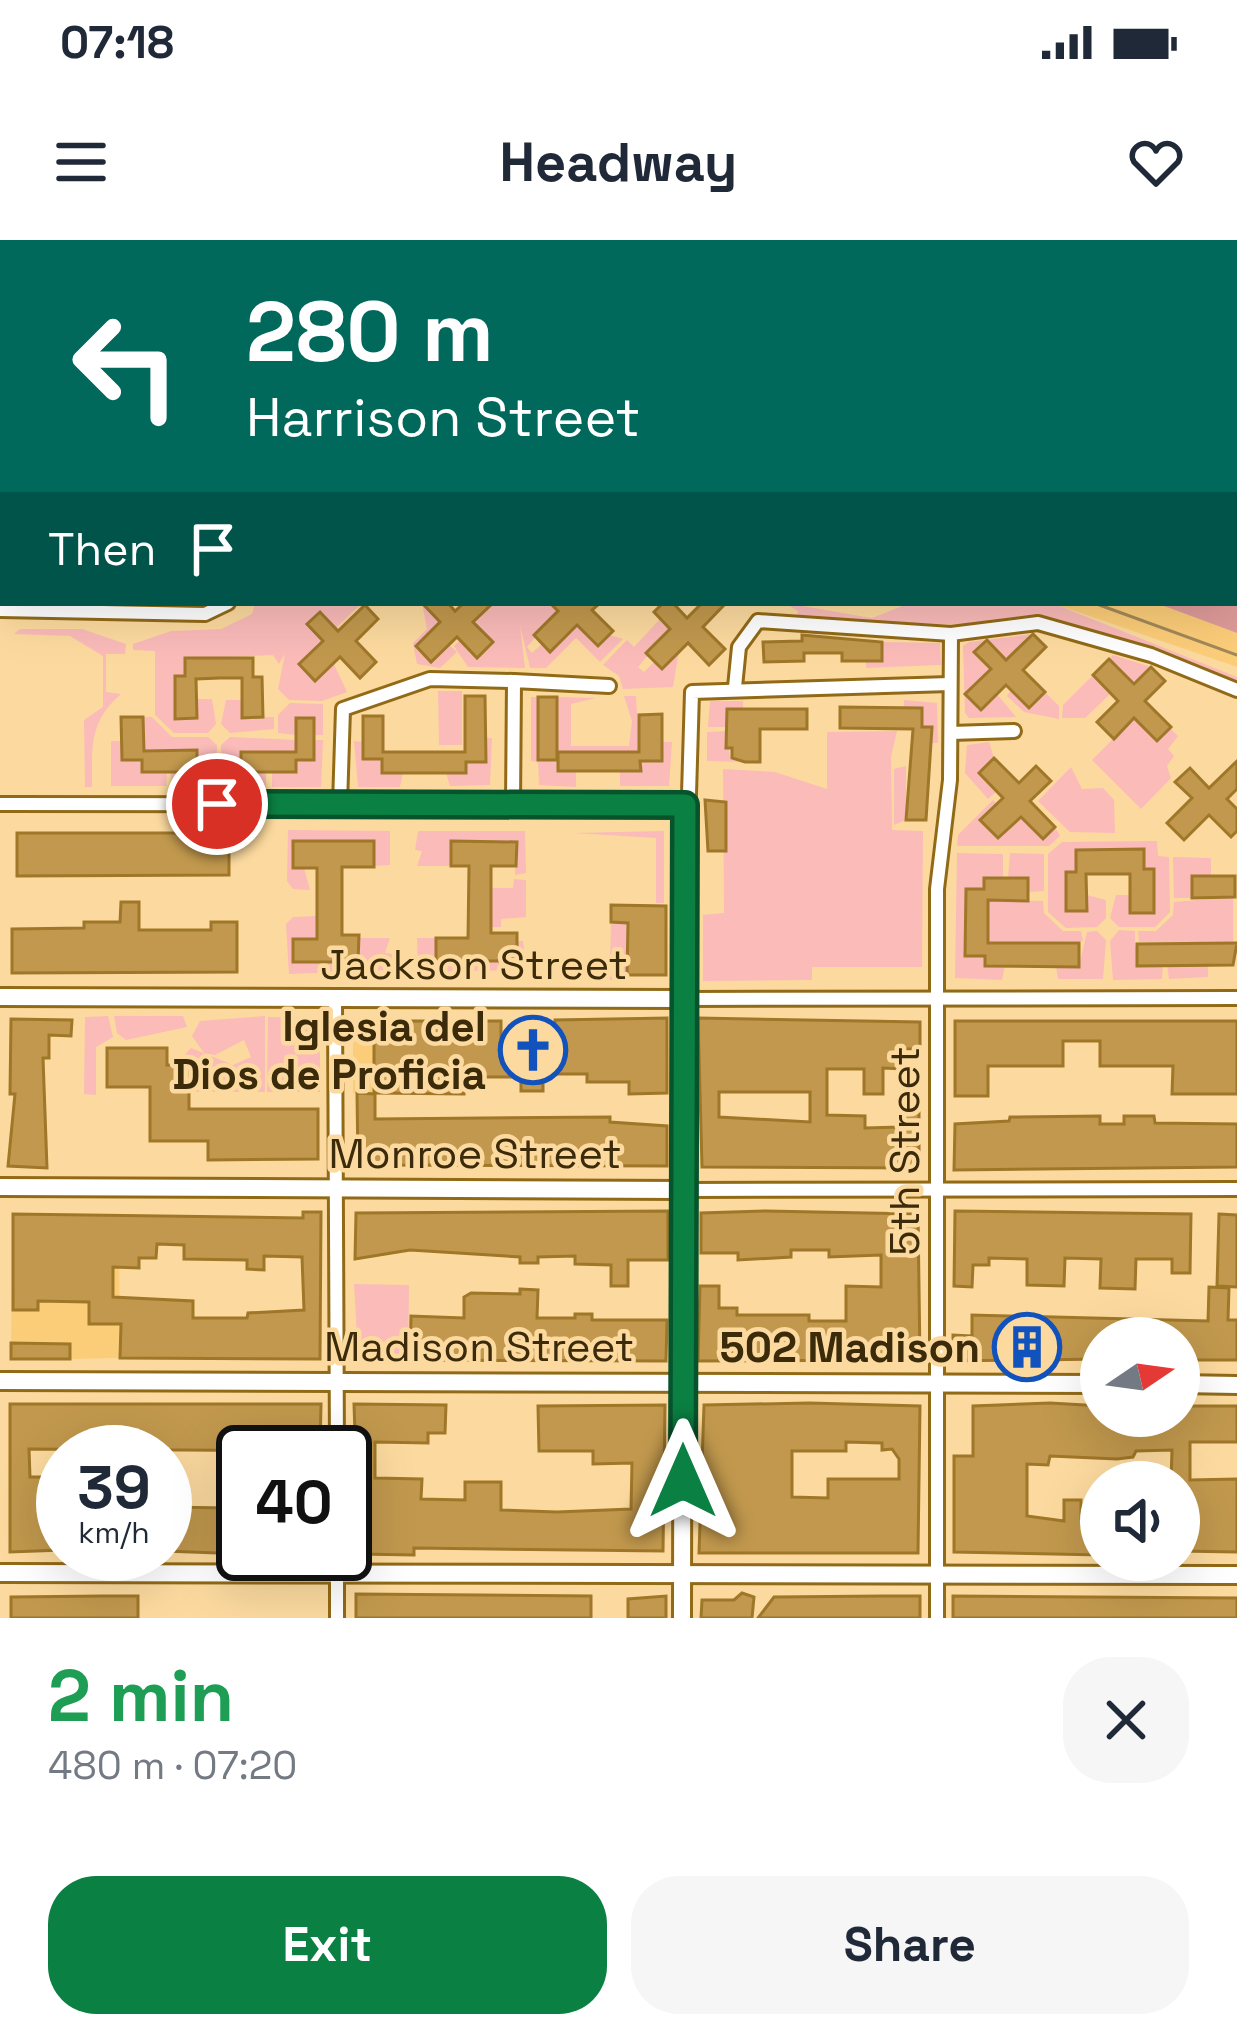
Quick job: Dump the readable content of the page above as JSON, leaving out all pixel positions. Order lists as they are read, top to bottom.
{
  "streets": {
    "street": [
      "Jackson Street",
      "5th Street",
      "Monroe Street",
      "Madison Street"
    ]
  },
  "crossings": [
    ["Jackson Street", "5th Street"],
    ["5th Street", "Monroe Street"],
    ["5th Street", "Madison Street"]
  ],
  "places": {
    "church": ["Iglesia del Dios de Proficia"],
    "building": ["502 Madison"]
  },
  "north": "right",
  "page": {
    "status": "07:18",
    "header": "Headway",
    "turn": ["280 m", "Harrison Street"],
    "then": "Then",
    "speed": "39 km/h",
    "limit": "40",
    "heading": ["2 min", "480 m · 07:20"],
    "buttons": ["Exit", "Share"]
  }
}
